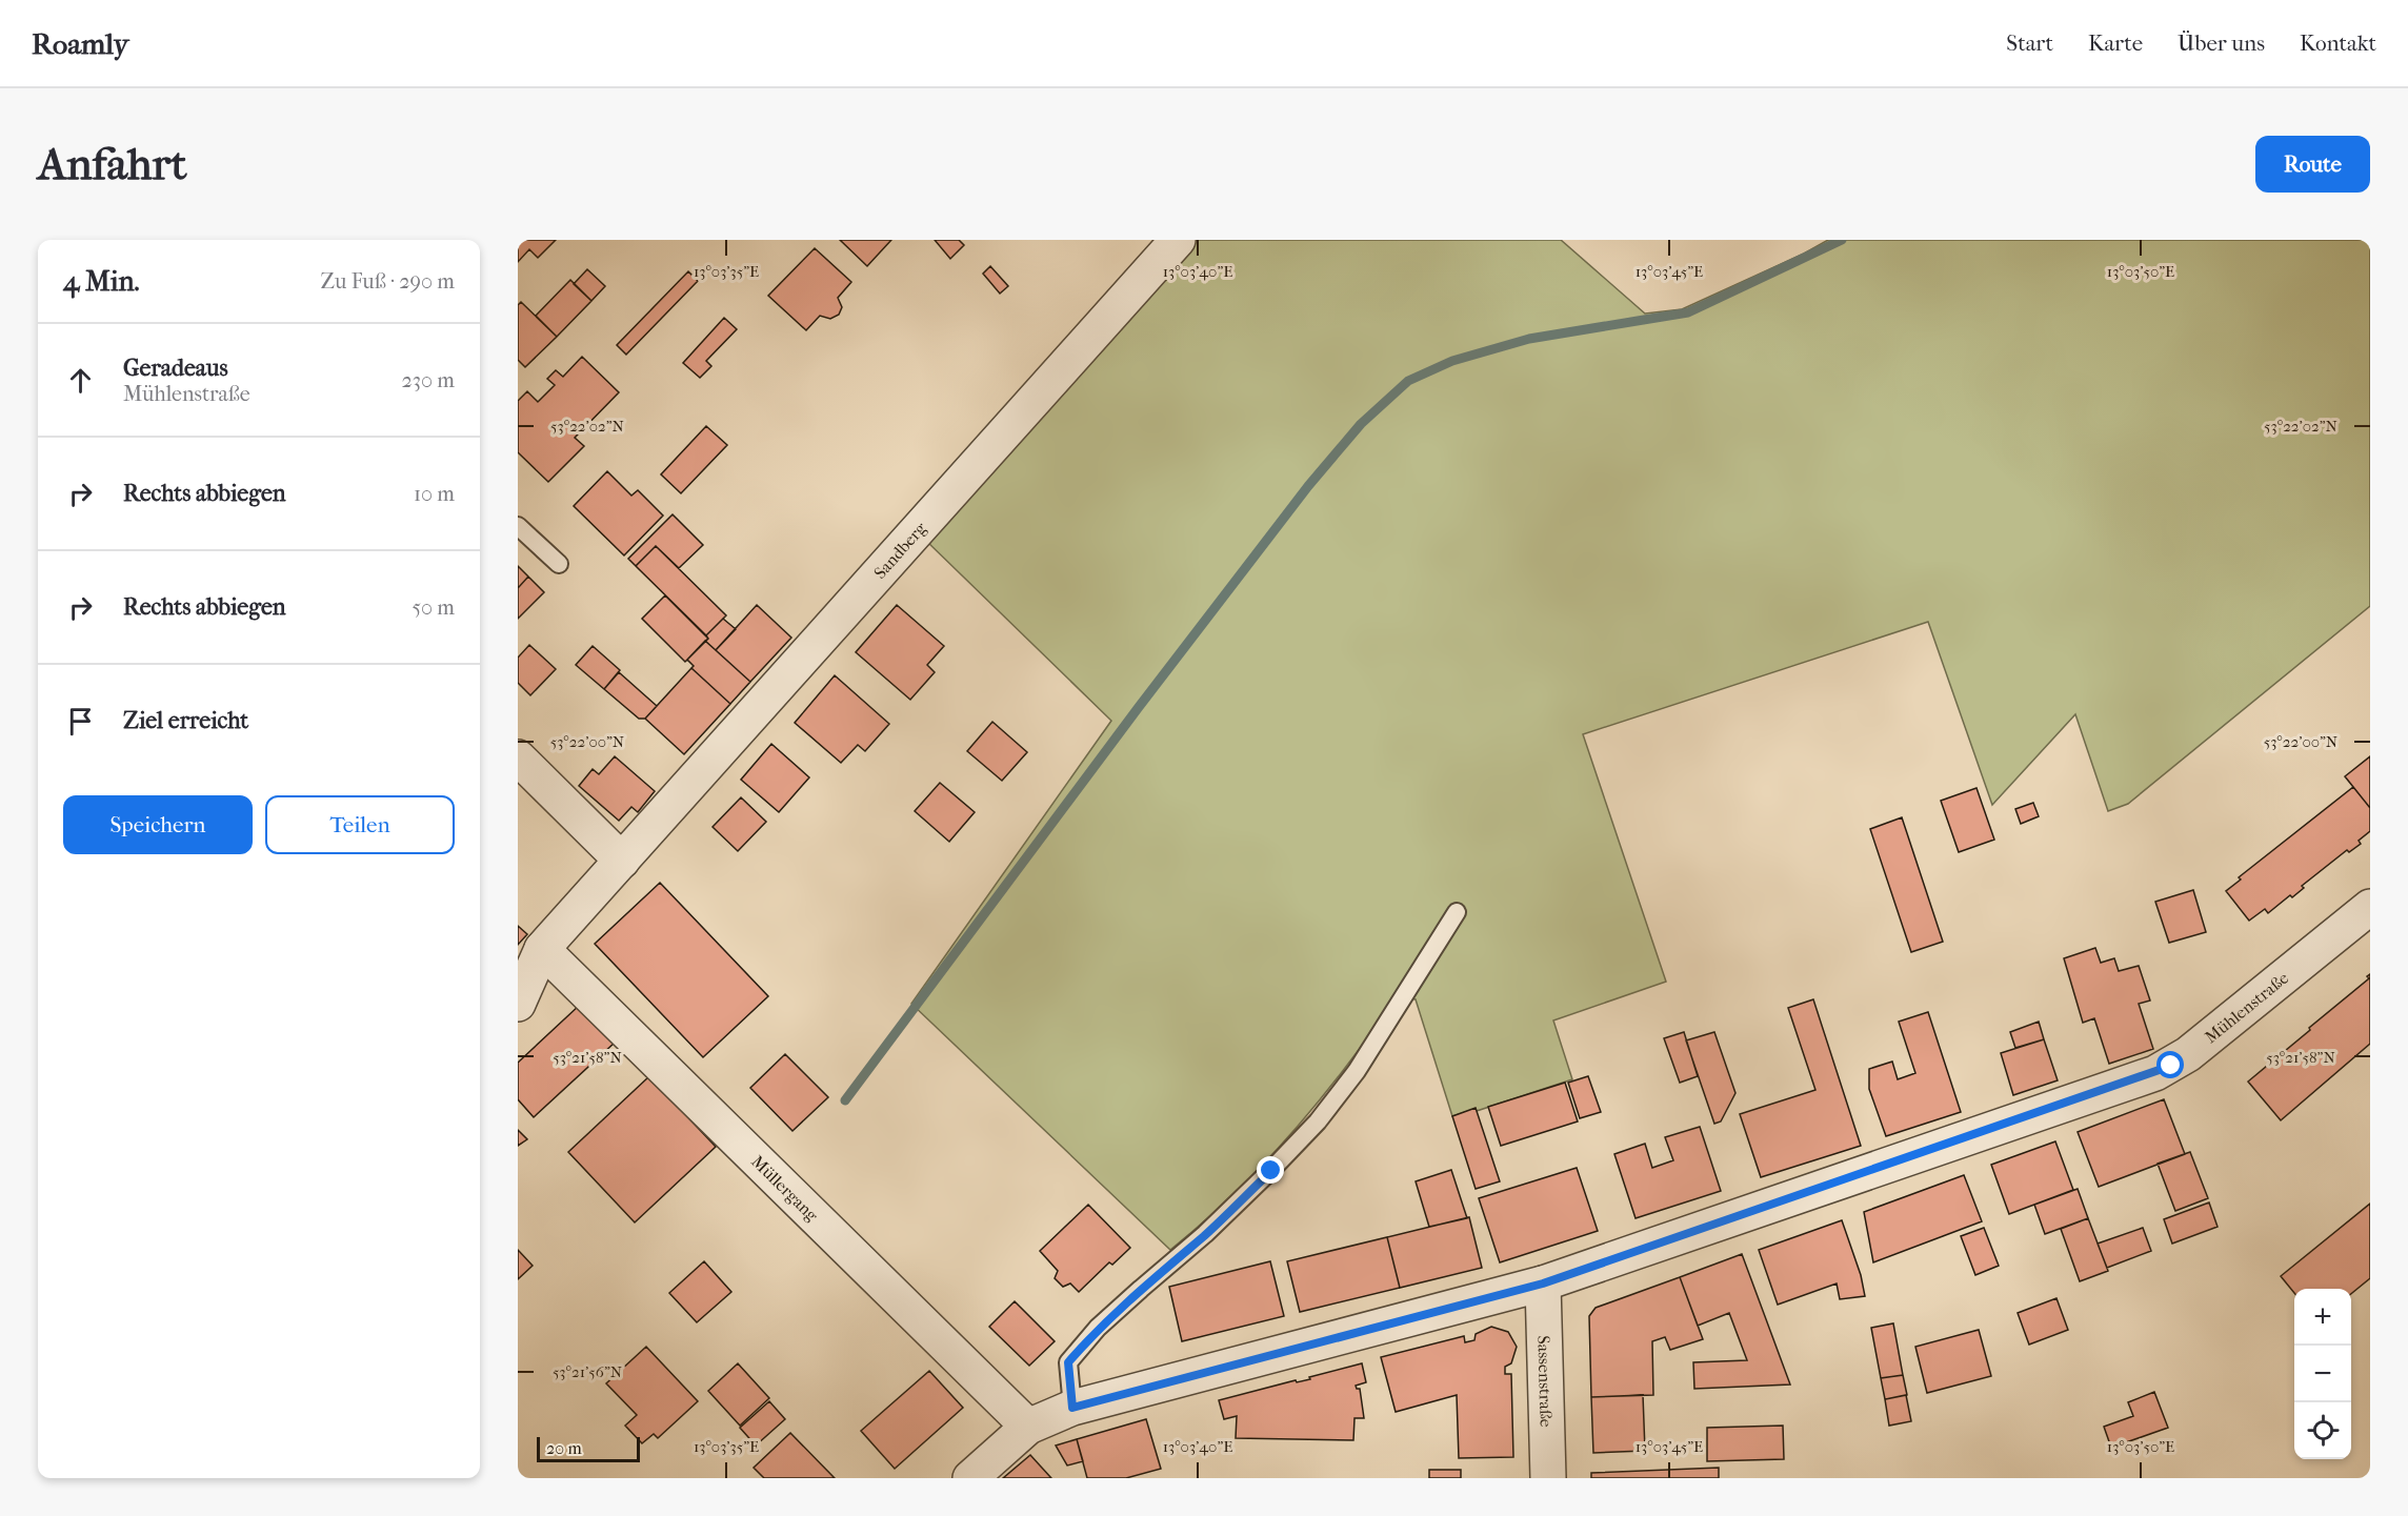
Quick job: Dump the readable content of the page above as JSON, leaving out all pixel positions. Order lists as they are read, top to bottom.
{
  "streets": {
    "street": [
      "Sandberg",
      "Mühlenstraße",
      "Müllergang",
      "Sassenstraße"
    ]
  },
  "crossings": [
    ["Sandberg", "Müllergang"],
    ["Mühlenstraße", "Müllergang"],
    ["Mühlenstraße", "Sassenstraße"]
  ],
  "scale_bar": "20 m",
  "page": {
    "header": "Roamly",
    "nav": [
      "Start",
      "Karte",
      "Über uns",
      "Kontakt"
    ],
    "buttons": [
      "Route",
      ["Speichern", "Teilen"]
    ],
    "title": "Anfahrt",
    "heading": ["4 Min.", "Zu Fuß · 290 m"],
    "list": [
      ["Geradeaus", "Mühlenstraße", "230 m"],
      ["Rechts abbiegen", "10 m"],
      ["Rechts abbiegen", "50 m"],
      "Ziel erreicht"
    ],
    "map_buttons": ["+", "−"],
    "scale": "20 m"
  },
  "coordinates": [
    "13°03'35\"E",
    "13°03'40\"E",
    "13°03'45\"E",
    "13°03'50\"E",
    "53°22'02\"N",
    "53°22'00\"N",
    "53°21'58\"N",
    "53°21'56\"N"
  ]
}
